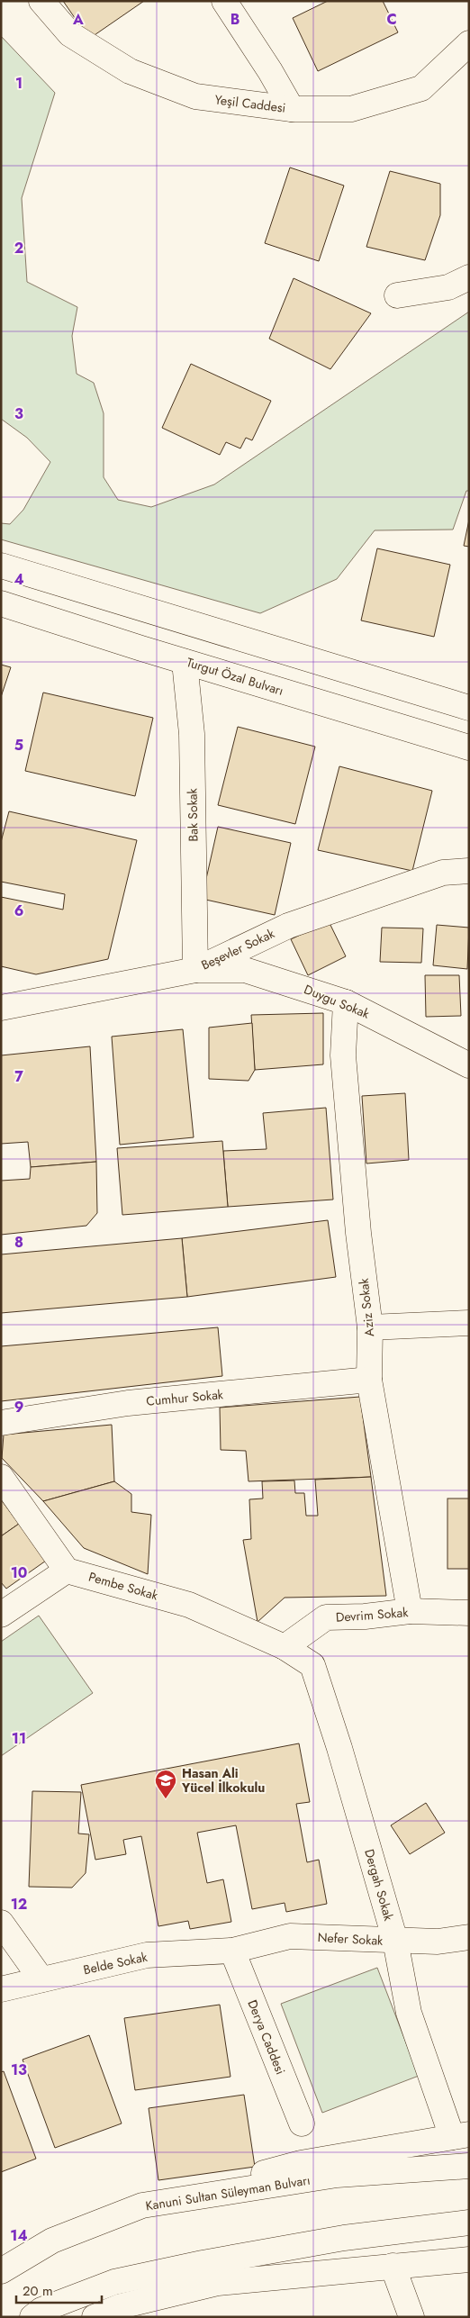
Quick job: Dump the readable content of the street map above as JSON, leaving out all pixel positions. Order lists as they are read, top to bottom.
{
  "streets": {
    "street": [
      "Yeşil Caddesi",
      "Turgut Özal Bulvarı",
      "Bak Sokak",
      "Beşevler Sokak",
      "Duygu Sokak",
      "Aziz Sokak",
      "Cumhur Sokak",
      "Pembe Sokak",
      "Devrim Sokak",
      "Dergah Sokak",
      "Nefer Sokak",
      "Belde Sokak",
      "Derya Caddesi",
      "Kanuni Sultan Süleyman Bulvarı"
    ]
  },
  "crossings": [
    ["Turgut Özal Bulvarı", "Bak Sokak"],
    ["Bak Sokak", "Beşevler Sokak"],
    ["Bak Sokak", "Duygu Sokak"],
    ["Beşevler Sokak", "Duygu Sokak"],
    ["Duygu Sokak", "Aziz Sokak"],
    ["Aziz Sokak", "Cumhur Sokak"],
    ["Aziz Sokak", "Devrim Sokak"],
    ["Pembe Sokak", "Devrim Sokak"],
    ["Pembe Sokak", "Dergah Sokak"],
    ["Devrim Sokak", "Dergah Sokak"],
    ["Dergah Sokak", "Nefer Sokak"],
    ["Nefer Sokak", "Belde Sokak"],
    ["Nefer Sokak", "Derya Caddesi"],
    ["Belde Sokak", "Derya Caddesi"]
  ],
  "places": {
    "school or university": ["Hasan Ali Yücel İlkokulu"]
  },
  "scale_bar": "20 m",
  "grid": {
    "columns": ["A", "B", "C"],
    "rows": [
      "1",
      "2",
      "3",
      "4",
      "5",
      "6",
      "7",
      "8",
      "9",
      "10",
      "11",
      "12",
      "13",
      "14"
    ]
  }
}
